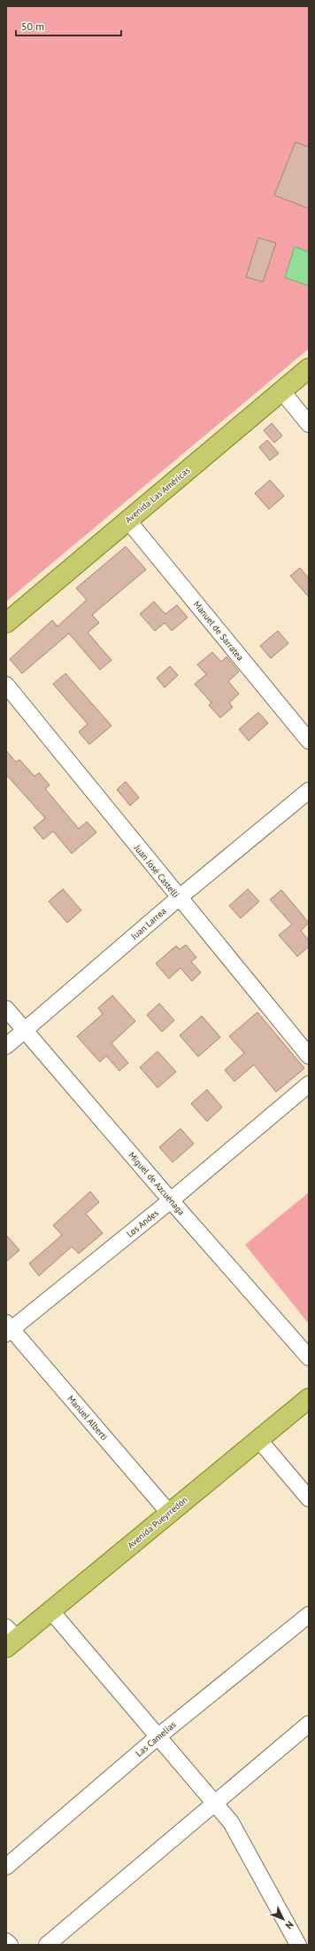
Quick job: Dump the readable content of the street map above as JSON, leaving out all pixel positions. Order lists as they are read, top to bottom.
{
  "streets": {
    "main road": ["Avenida Las Américas", "Avenida Pueyrredón"],
    "street": [
      "Manuel de Sarratea",
      "Juan José Castelli",
      "Juan Larrea",
      "Miguel de Azcuénaga",
      "Los Andes",
      "Manuel Alberti",
      "Las Camelias"
    ]
  },
  "crossings": [
    ["Avenida Las Américas", "Manuel de Sarratea"],
    ["Juan José Castelli", "Juan Larrea"],
    ["Juan Larrea", "Miguel de Azcuénaga"],
    ["Miguel de Azcuénaga", "Los Andes"],
    ["Los Andes", "Manuel Alberti"],
    ["Manuel Alberti", "Avenida Pueyrredón"]
  ],
  "scale_bar": "50 m",
  "north": "bottom right"
}
